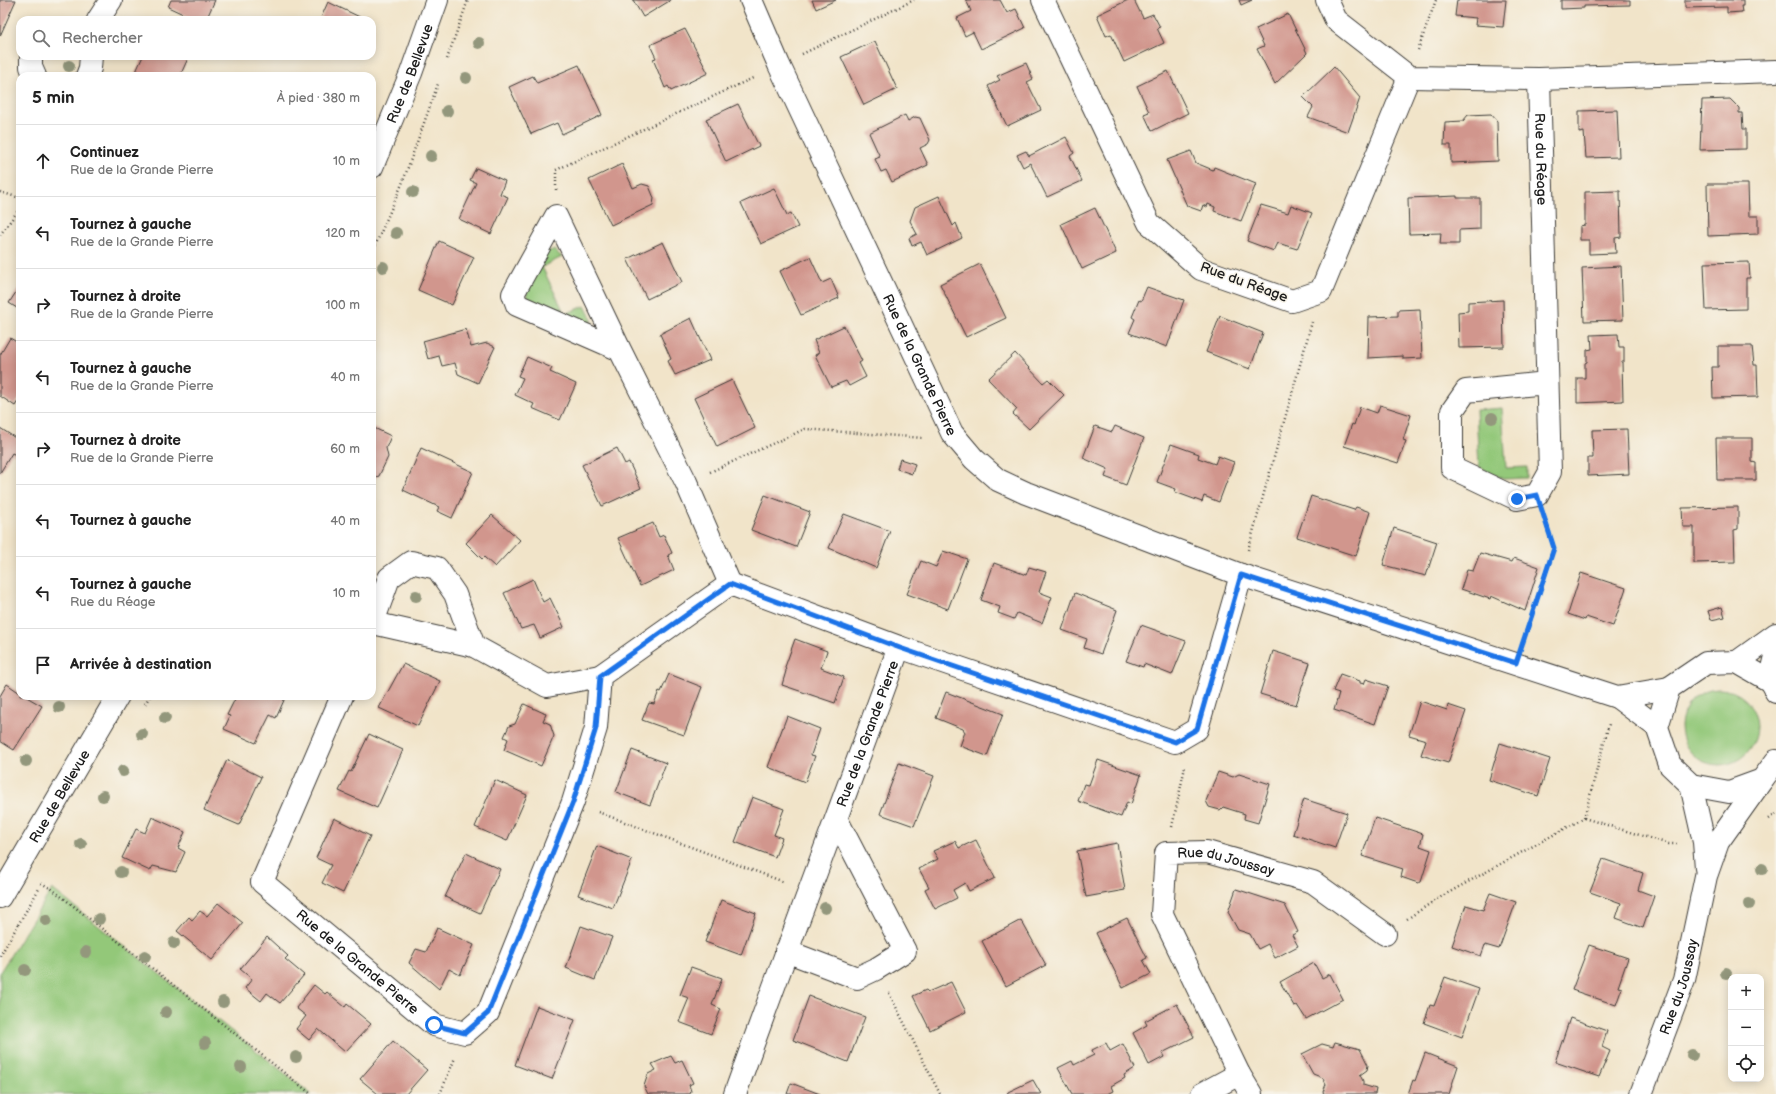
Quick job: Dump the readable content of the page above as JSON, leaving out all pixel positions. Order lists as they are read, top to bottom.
{
  "streets": {
    "street": [
      "Rue de Bellevue",
      "Rue du Réage",
      "Rue de la Grande Pierre",
      "Rue du Joussay"
    ]
  },
  "page": {
    "search": "Rechercher",
    "heading": ["5 min", "À pied · 380 m"],
    "list": [
      ["Continuez", "Rue de la Grande Pierre", "10 m"],
      ["Tournez à gauche", "Rue de la Grande Pierre", "120 m"],
      ["Tournez à droite", "Rue de la Grande Pierre", "100 m"],
      ["Tournez à gauche", "Rue de la Grande Pierre", "40 m"],
      ["Tournez à droite", "Rue de la Grande Pierre", "60 m"],
      ["Tournez à gauche", "40 m"],
      ["Tournez à gauche", "Rue du Réage", "10 m"],
      "Arrivée à destination"
    ],
    "map_buttons": ["+", "−"]
  }
}
